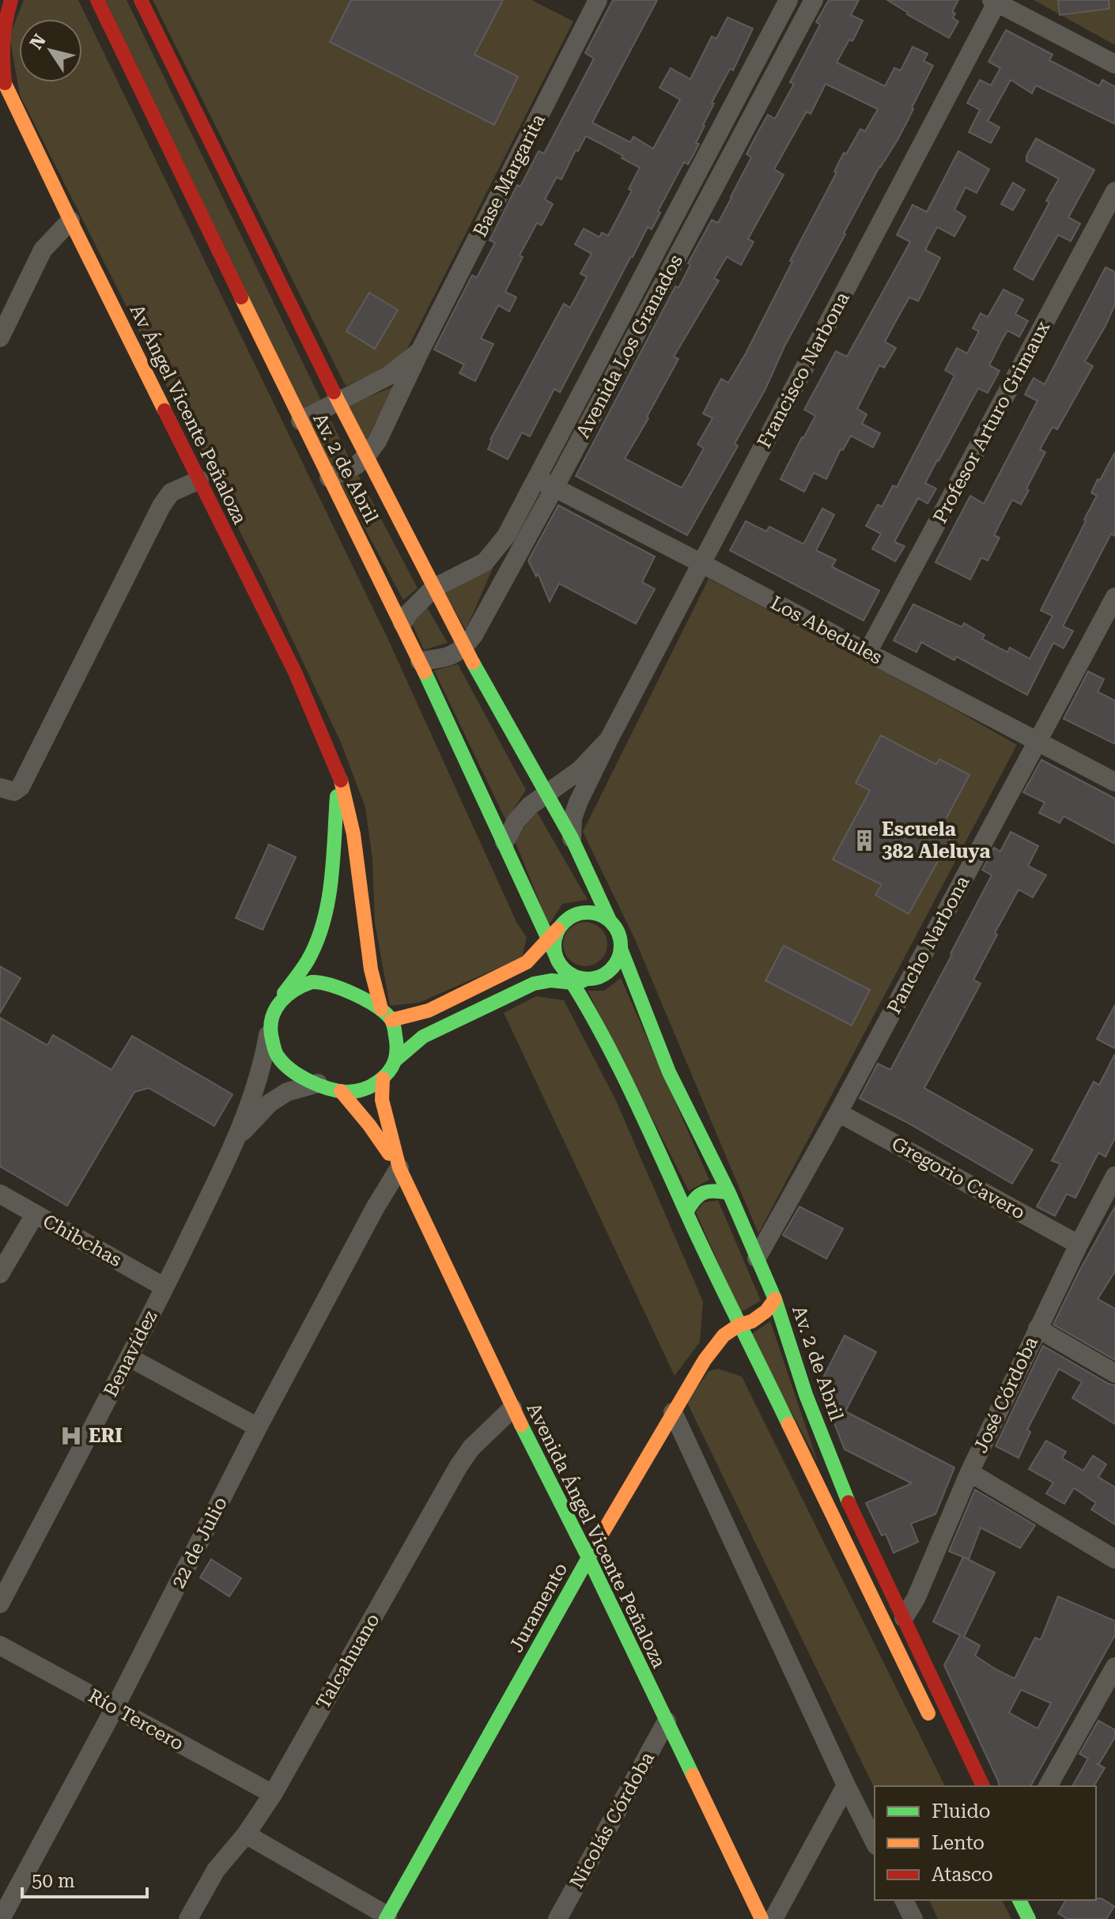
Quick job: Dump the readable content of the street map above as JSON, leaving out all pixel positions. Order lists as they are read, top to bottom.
{
  "streets": {
    "main road": [
      "Av Ángel Vicente Peñaloza",
      "Av. 2 de Abril",
      "Avenida Ángel Vicente Peñaloza",
      "Juramento"
    ],
    "street": [
      "Base Margarita",
      "Avenida Los Granados",
      "Francisco Narbona",
      "Profesor Arturo Grimaux",
      "Los Abedules",
      "Pancho Narbona",
      "Gregorio Cavero",
      "Chibchas",
      "Benavídez",
      "José Córdoba",
      "22 de Julio",
      "Talcahuano",
      "Río Tercero",
      "Nicolás Córdoba"
    ]
  },
  "crossings": [
    ["Base Margarita", "Av. 2 de Abril"],
    ["Avenida Los Granados", "Av. 2 de Abril"],
    ["Avenida Los Granados", "Los Abedules"],
    ["Francisco Narbona", "Av. 2 de Abril"],
    ["Francisco Narbona", "Los Abedules"],
    ["Profesor Arturo Grimaux", "Los Abedules"],
    ["Av. 2 de Abril", "Pancho Narbona"],
    ["Av. 2 de Abril", "José Córdoba"],
    ["Av. 2 de Abril", "Juramento"],
    ["Los Abedules", "Pancho Narbona"],
    ["Pancho Narbona", "Gregorio Cavero"],
    ["Gregorio Cavero", "José Córdoba"],
    ["Chibchas", "Benavídez"],
    ["Benavídez", "Avenida Ángel Vicente Peñaloza"],
    ["Avenida Ángel Vicente Peñaloza", "22 de Julio"],
    ["Avenida Ángel Vicente Peñaloza", "Juramento"],
    ["Avenida Ángel Vicente Peñaloza", "Talcahuano"],
    ["Avenida Ángel Vicente Peñaloza", "Nicolás Córdoba"],
    ["22 de Julio", "Río Tercero"],
    ["Talcahuano", "Río Tercero"]
  ],
  "places": {
    "building": ["Escuela 382 Aleluya"],
    "hospital": ["ERI"]
  },
  "legend": ["Fluido", "Lento", "Atasco"],
  "scale_bar": "50 m",
  "north": "top left"
}
